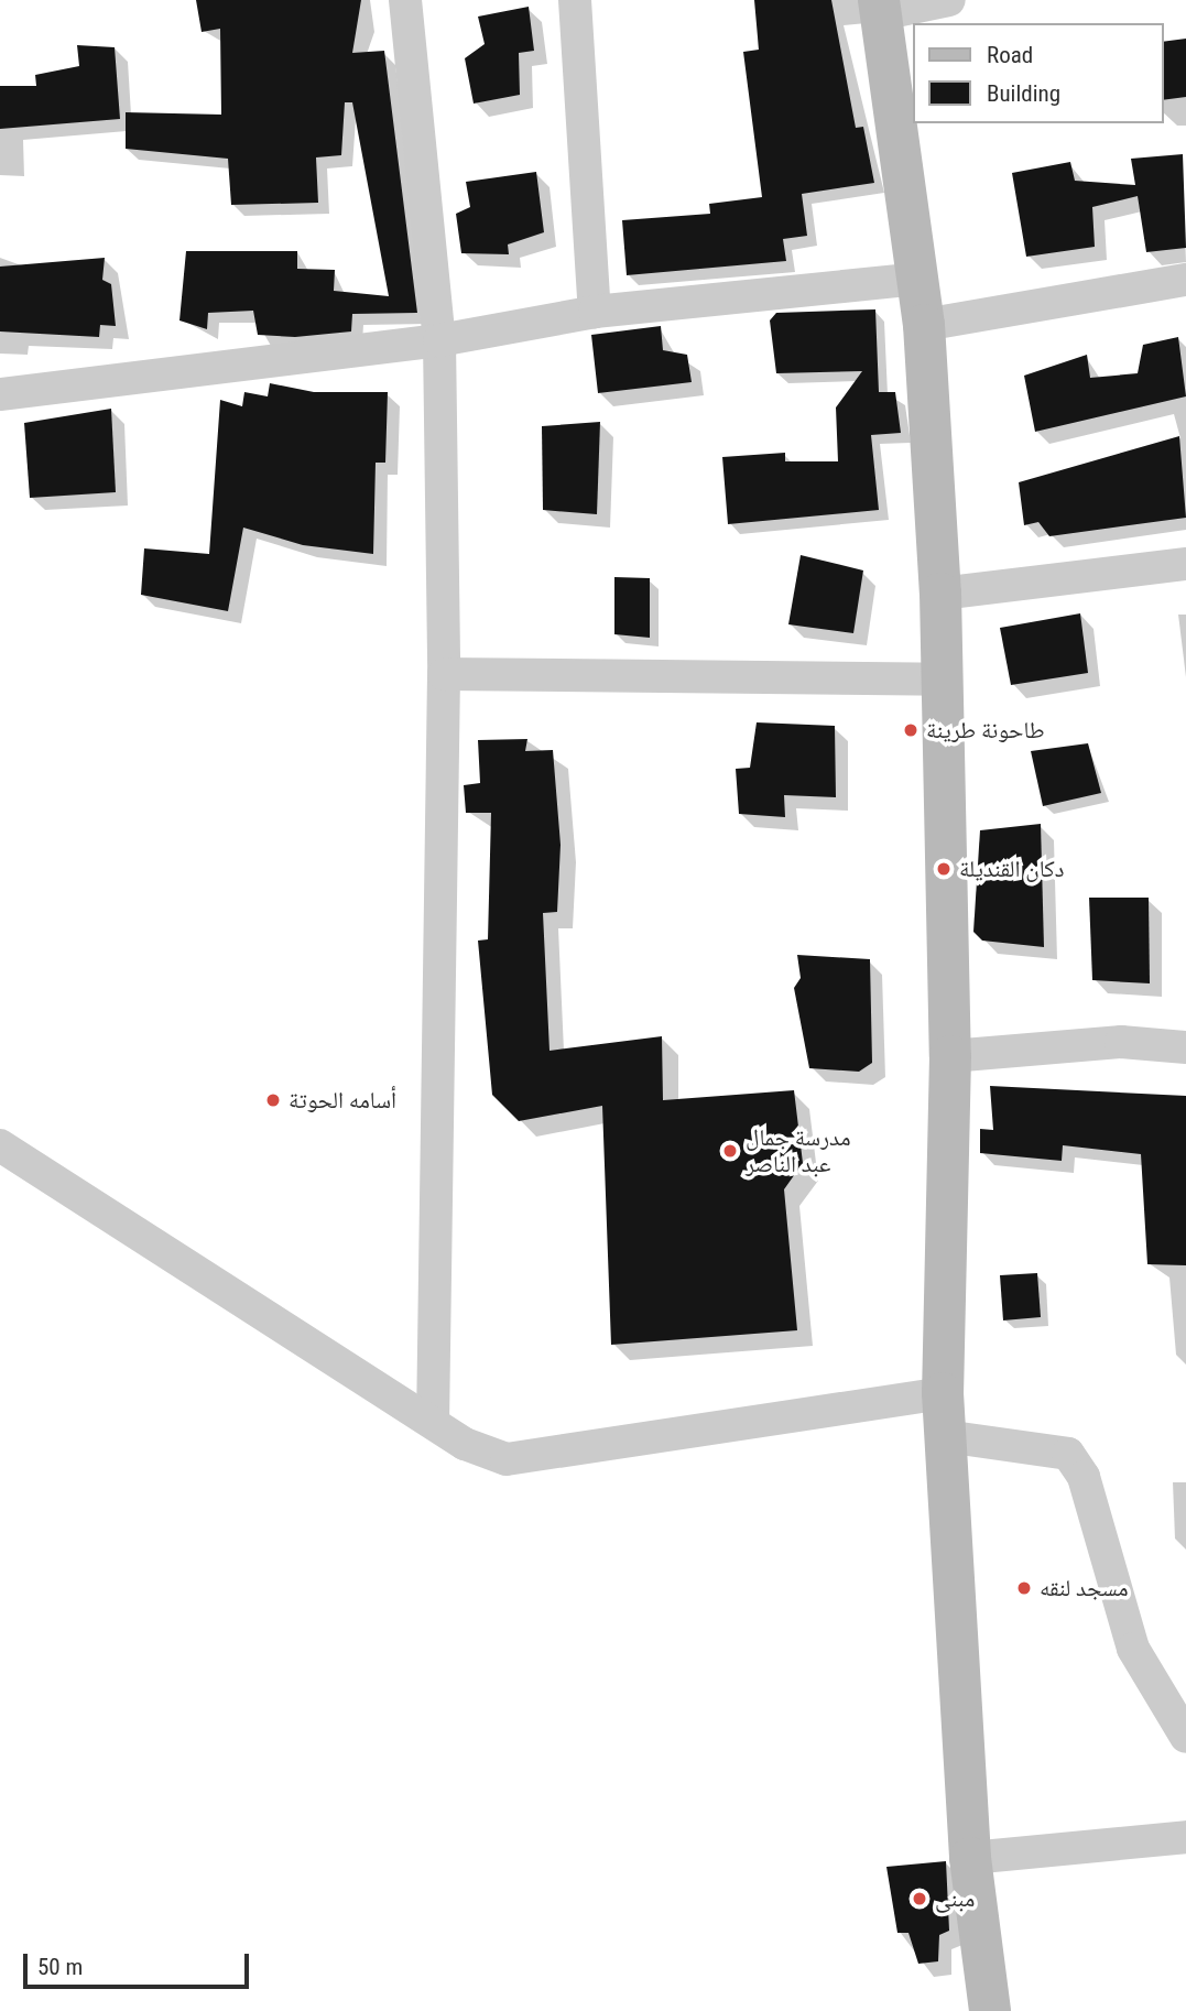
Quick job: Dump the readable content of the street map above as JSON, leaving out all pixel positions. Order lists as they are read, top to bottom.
{
  "places": [
    "طاحونة طرينة",
    "دكان القنديلة",
    "أسامه الحوتة",
    "مدرسة جمال عبد الناصر",
    "مسجد لنقه",
    "مبنى"
  ],
  "legend": ["Road", "Building"],
  "scale_bar": "50 m"
}
